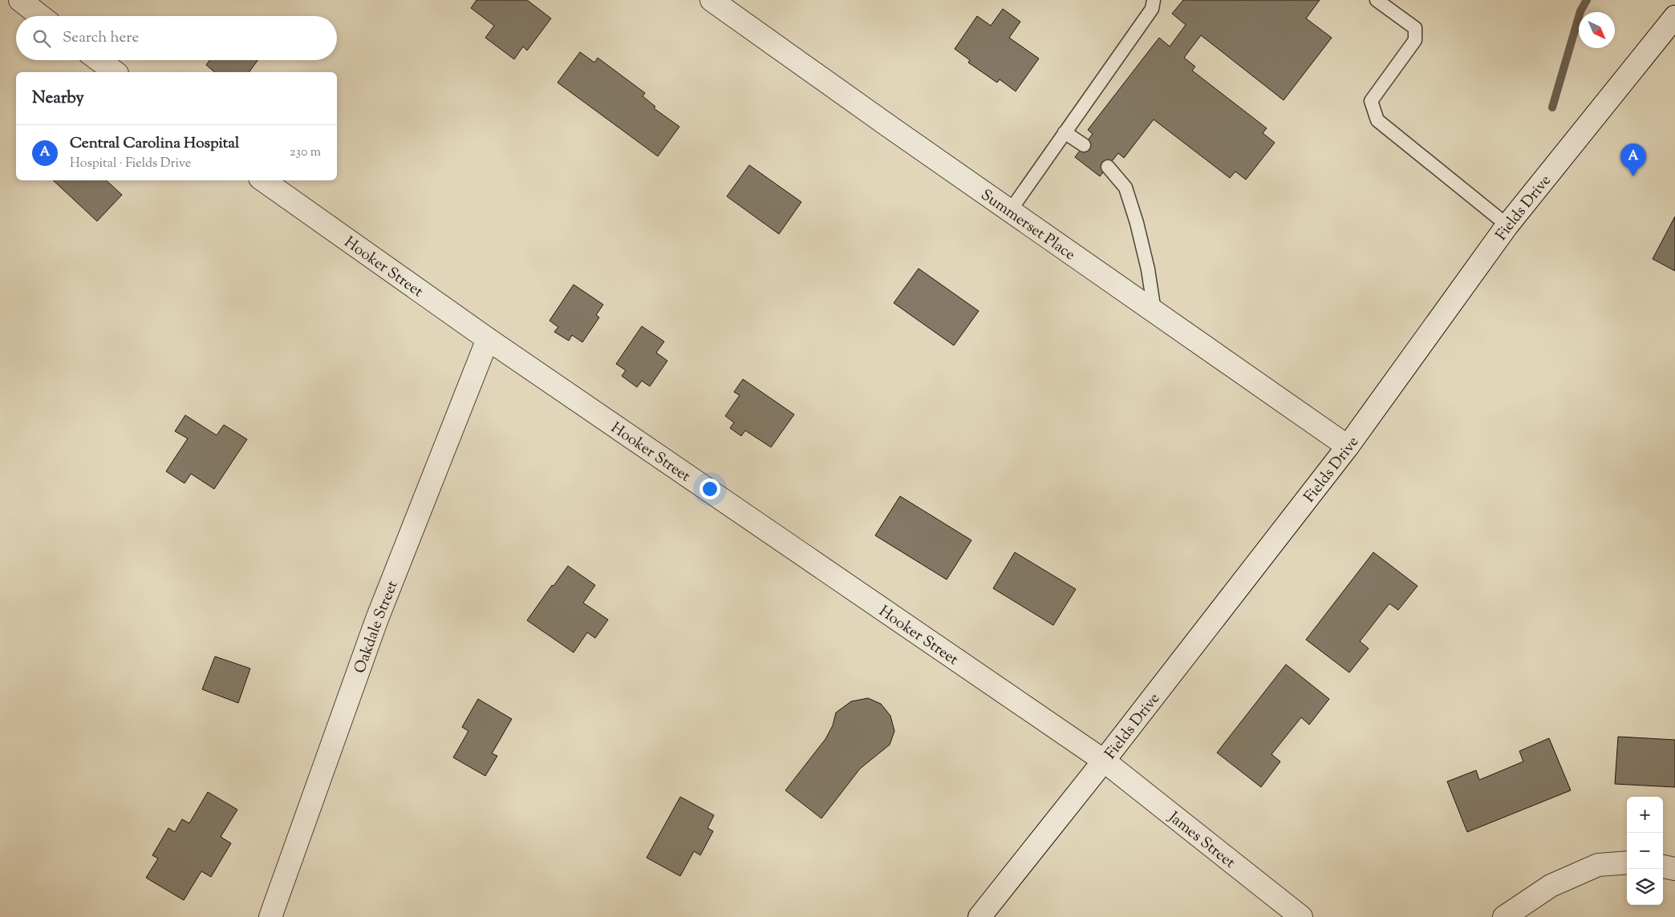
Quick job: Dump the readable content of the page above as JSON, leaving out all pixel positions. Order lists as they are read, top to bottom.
{
  "streets": {
    "street": [
      "Fields Drive",
      "Summerset Place",
      "Hooker Street",
      "Oakdale Street",
      "James Street"
    ]
  },
  "crossings": [
    ["Fields Drive", "Summerset Place"],
    ["Fields Drive", "Hooker Street"],
    ["Fields Drive", "James Street"],
    ["Hooker Street", "Oakdale Street"],
    ["Hooker Street", "James Street"]
  ],
  "north": "bottom right",
  "page": {
    "search": "Search here",
    "heading": "Nearby",
    "list": [
      {
        "mark": "A",
        "name": "Central Carolina Hospital",
        "note": "Hospital · Fields Drive",
        "value": "230 m"
      }
    ],
    "pins": "A",
    "map_buttons": ["+", "−"]
  }
}
